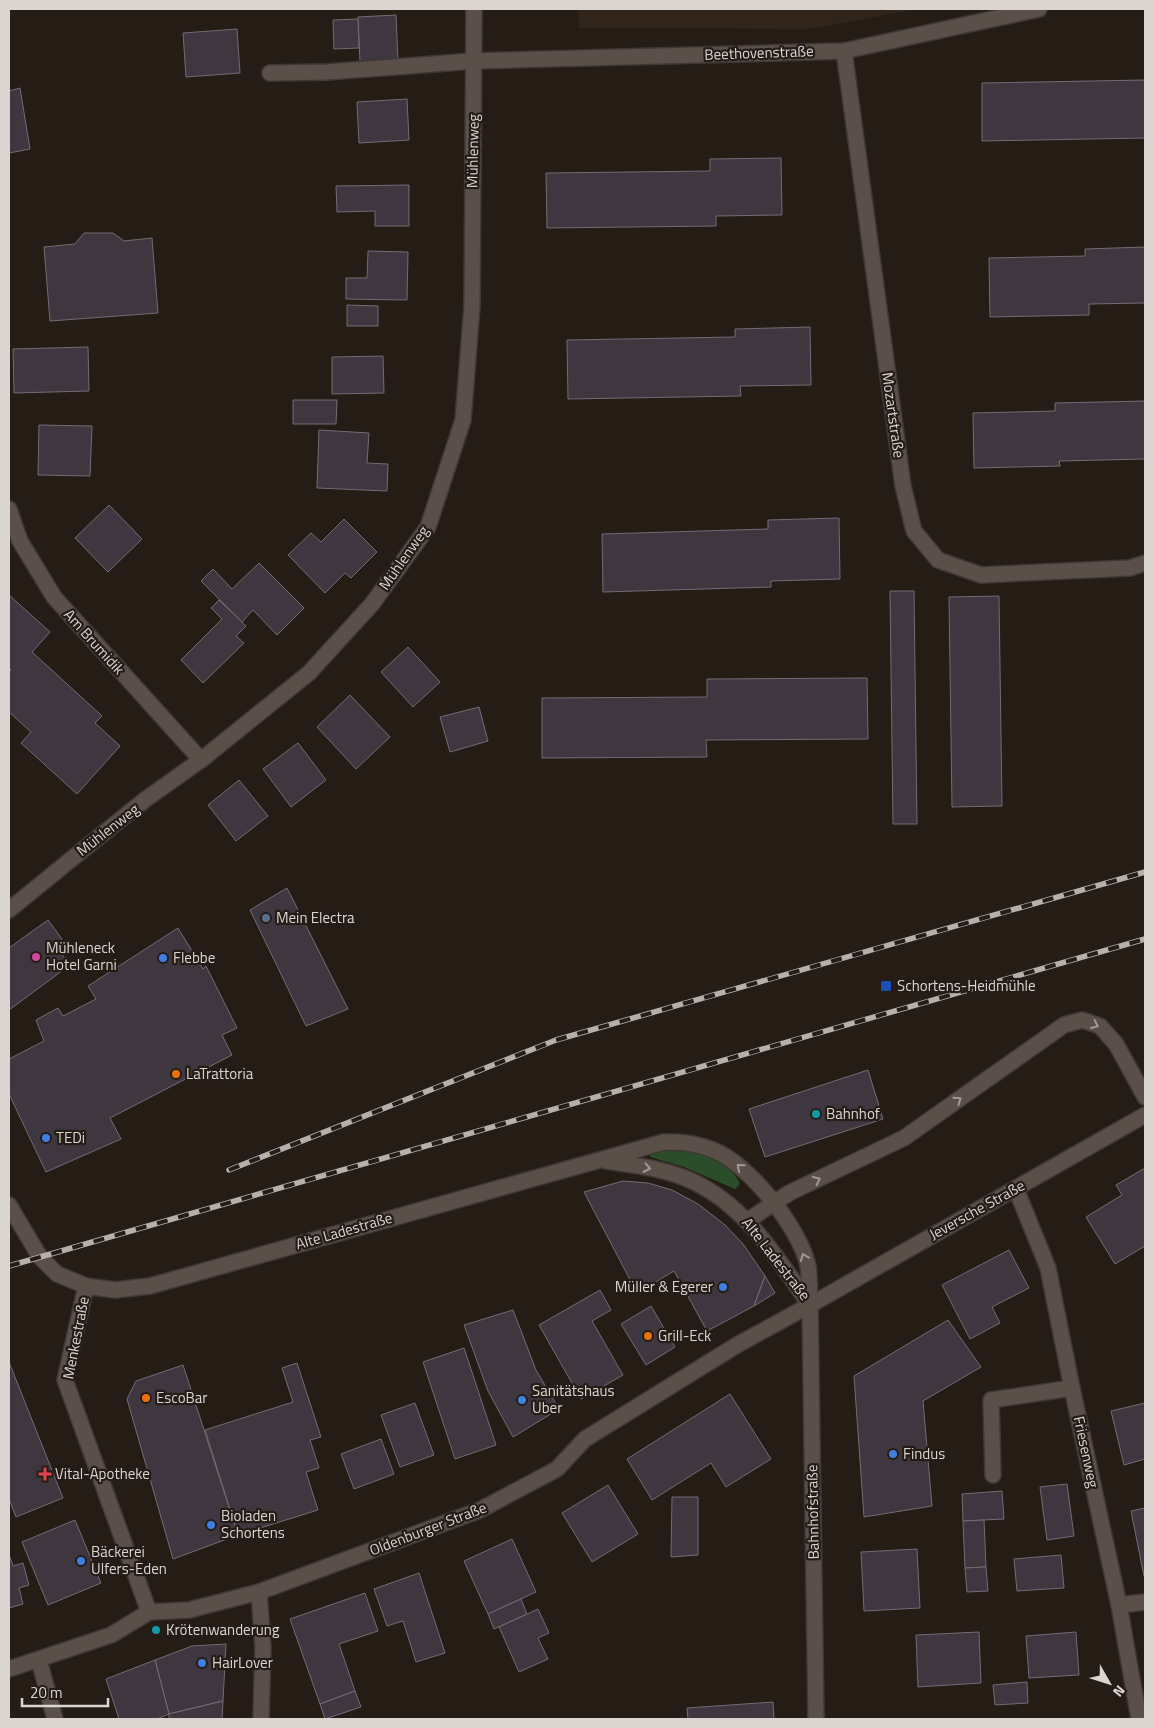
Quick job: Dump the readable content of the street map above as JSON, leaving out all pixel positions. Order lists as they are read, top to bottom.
{
  "streets": {
    "street": [
      "Beethovenstraße",
      "Mühlenweg",
      "Mozartstraße",
      "Am Brumidik",
      "Jeversche Straße",
      "Alte Ladestraße",
      "Menkestraße",
      "Friesenweg",
      "Bahnhofstraße",
      "Oldenburger Straße"
    ]
  },
  "crossings": [
    ["Beethovenstraße", "Mühlenweg"],
    ["Beethovenstraße", "Mozartstraße"],
    ["Mühlenweg", "Am Brumidik"],
    ["Jeversche Straße", "Alte Ladestraße"],
    ["Jeversche Straße", "Friesenweg"],
    ["Jeversche Straße", "Bahnhofstraße"],
    ["Jeversche Straße", "Oldenburger Straße"],
    ["Alte Ladestraße", "Menkestraße"],
    ["Alte Ladestraße", "Bahnhofstraße"],
    ["Alte Ladestraße", "Oldenburger Straße"],
    ["Menkestraße", "Oldenburger Straße"],
    ["Bahnhofstraße", "Oldenburger Straße"]
  ],
  "places": {
    "other": [
      "Mein Electra",
      "Mühleneck Hotel Garni",
      "Flebbe",
      "LaTrattoria",
      "Bahnhof",
      "TEDi",
      "Müller & Egerer",
      "Grill-Eck",
      "EscoBar",
      "Sanitätshaus Uber",
      "Findus",
      "Bioladen Schortens",
      "Bäckerei Ulfers-Eden",
      "Krötenwanderung",
      "HairLover"
    ],
    "transit": ["Schortens-Heidmühle"],
    "health": ["Vital-Apotheke"]
  },
  "scale_bar": "20 m",
  "north": "bottom right"
}
